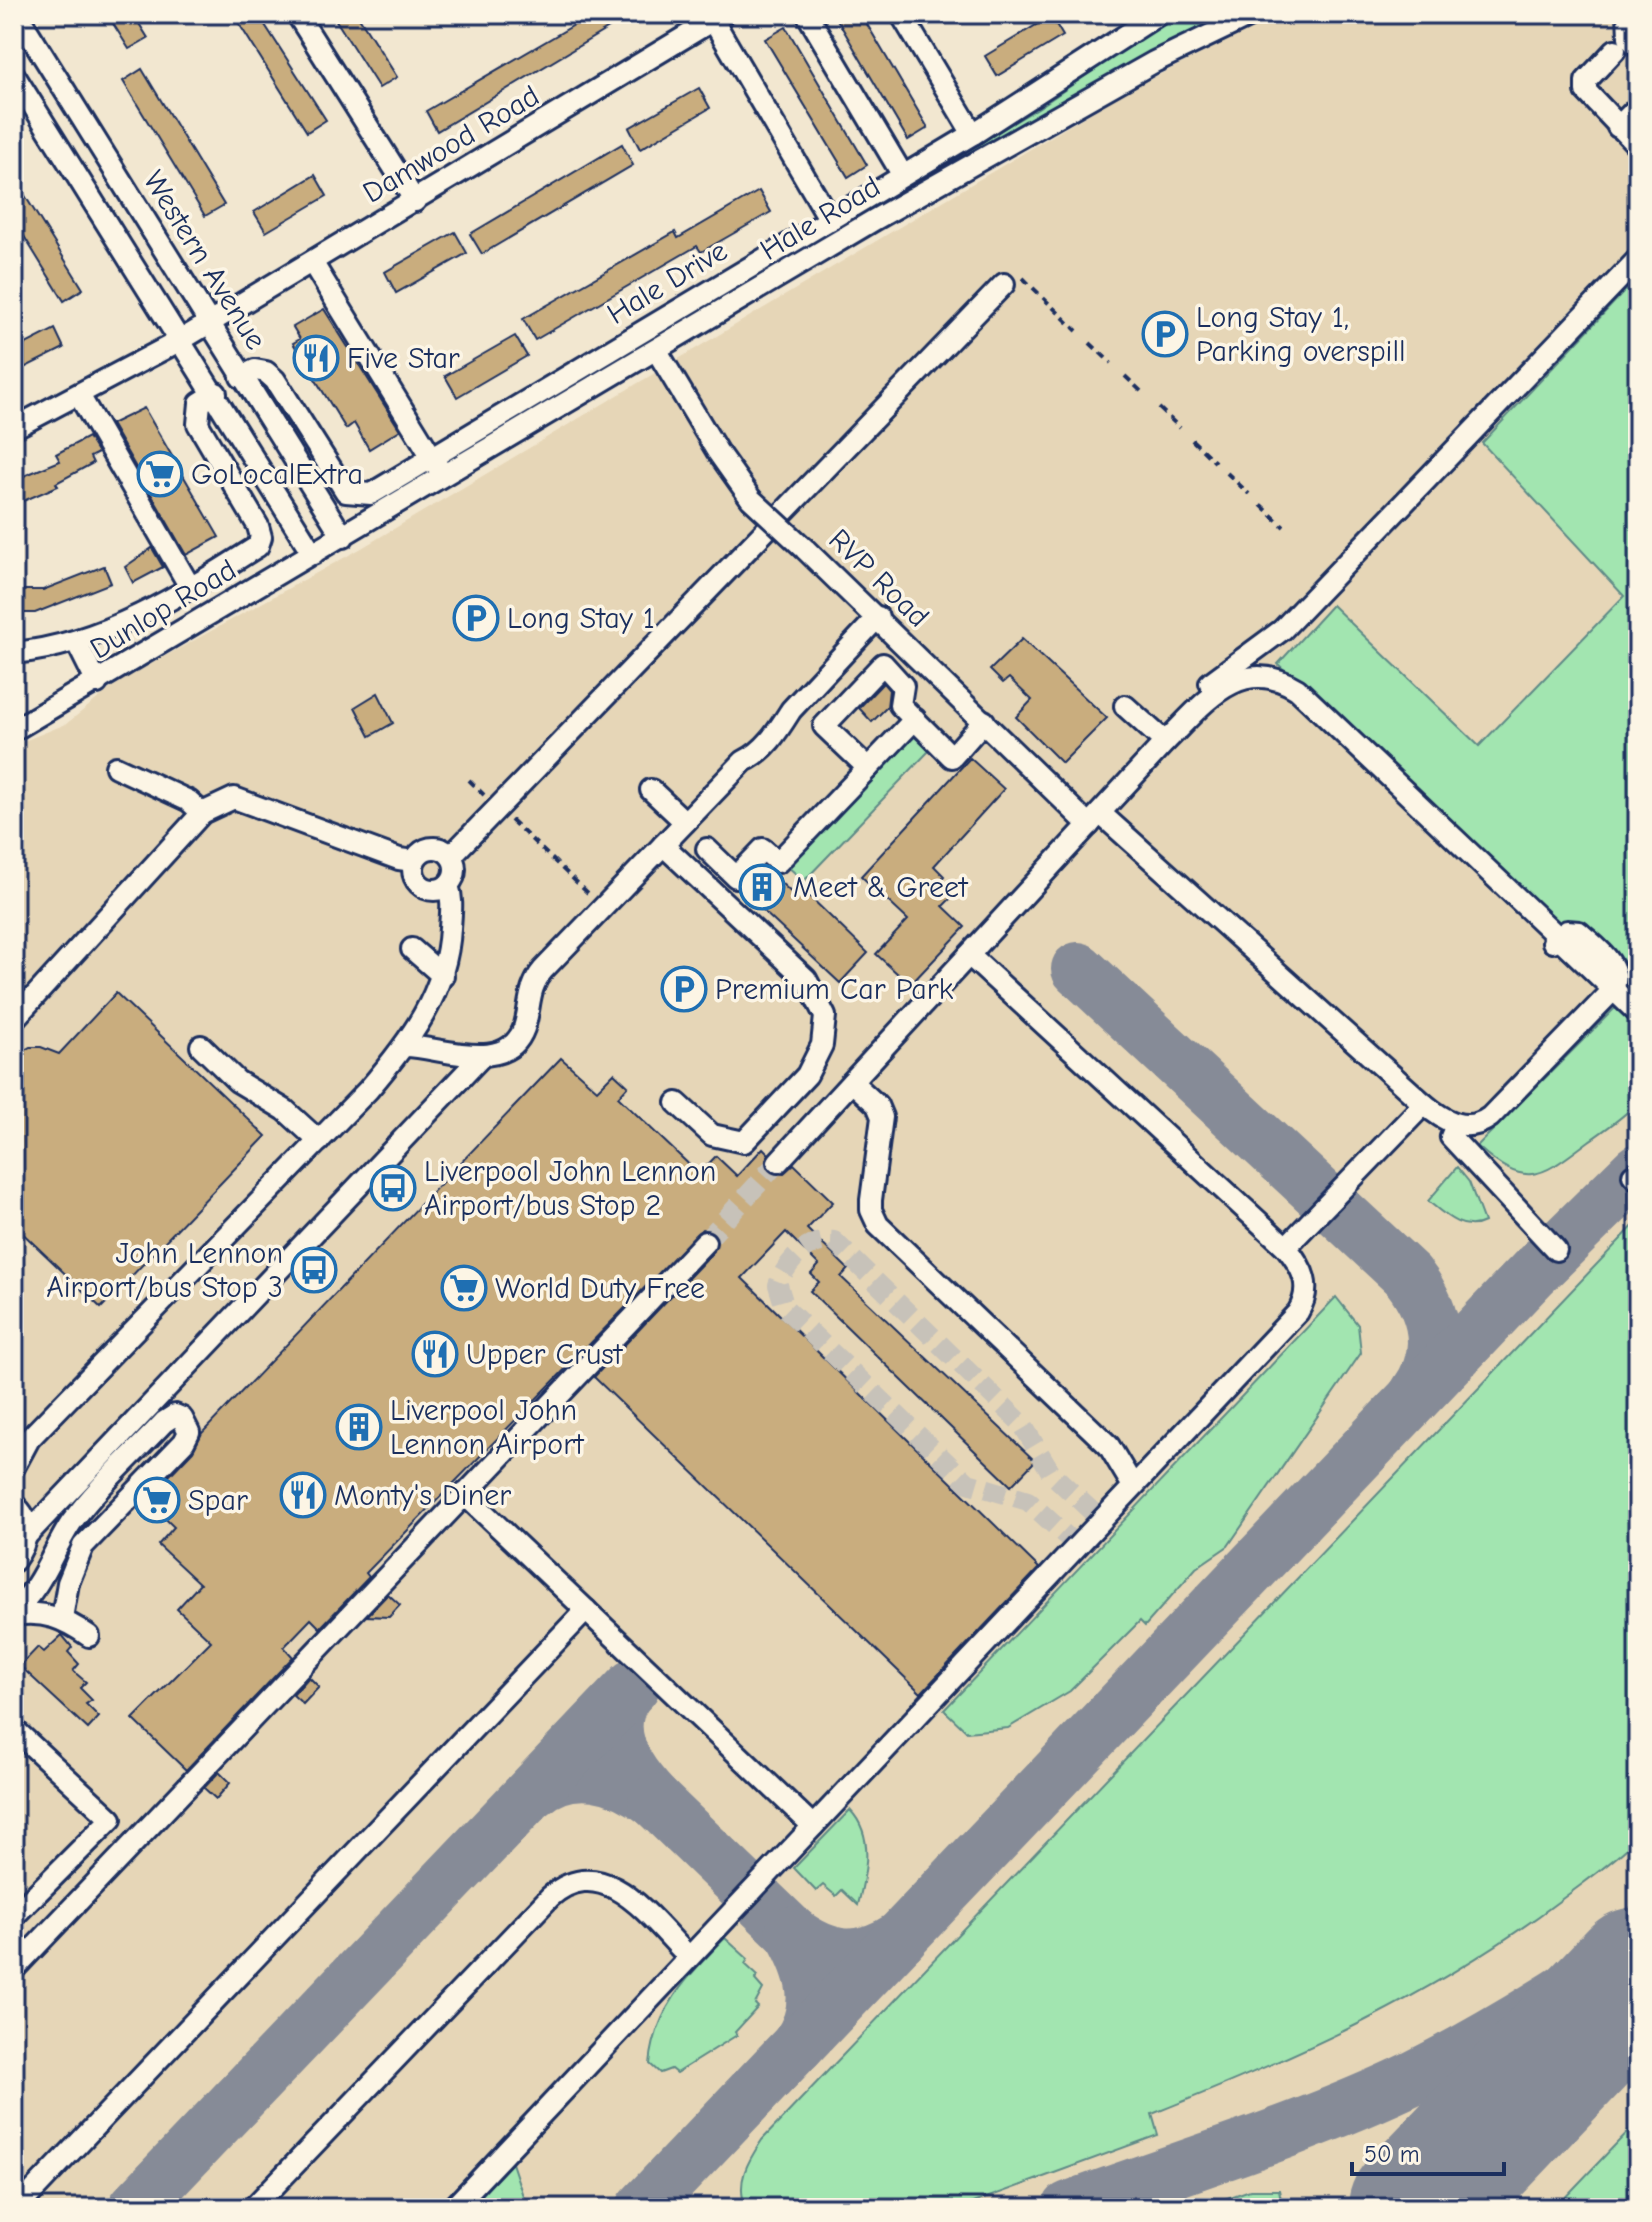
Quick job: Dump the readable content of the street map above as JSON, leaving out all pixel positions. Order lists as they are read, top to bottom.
{
  "streets": {
    "street": [
      "Damwood Road",
      "Hale Road",
      "Western Avenue",
      "Hale Drive",
      "RVP Road",
      "Dunlop Road"
    ]
  },
  "crossings": [
    ["Damwood Road", "Western Avenue"],
    ["Hale Road", "Western Avenue"],
    ["Hale Road", "RVP Road"],
    ["Hale Road", "Dunlop Road"],
    ["Western Avenue", "Hale Drive"],
    ["Western Avenue", "Dunlop Road"]
  ],
  "places": {
    "parking": ["Long Stay 1, Parking overspill", "Long Stay 1", "Premium Car Park"],
    "restaurant": ["Five Star", "Upper Crust", "Monty's Diner"],
    "supermarket": ["GoLocalExtra", "World Duty Free", "Spar"],
    "building": ["Meet & Greet", "Liverpool John Lennon Airport"],
    "bus stop": ["Liverpool John Lennon Airport/bus Stop 2", "John Lennon Airport/bus Stop 3"]
  },
  "scale_bar": "50 m"
}
